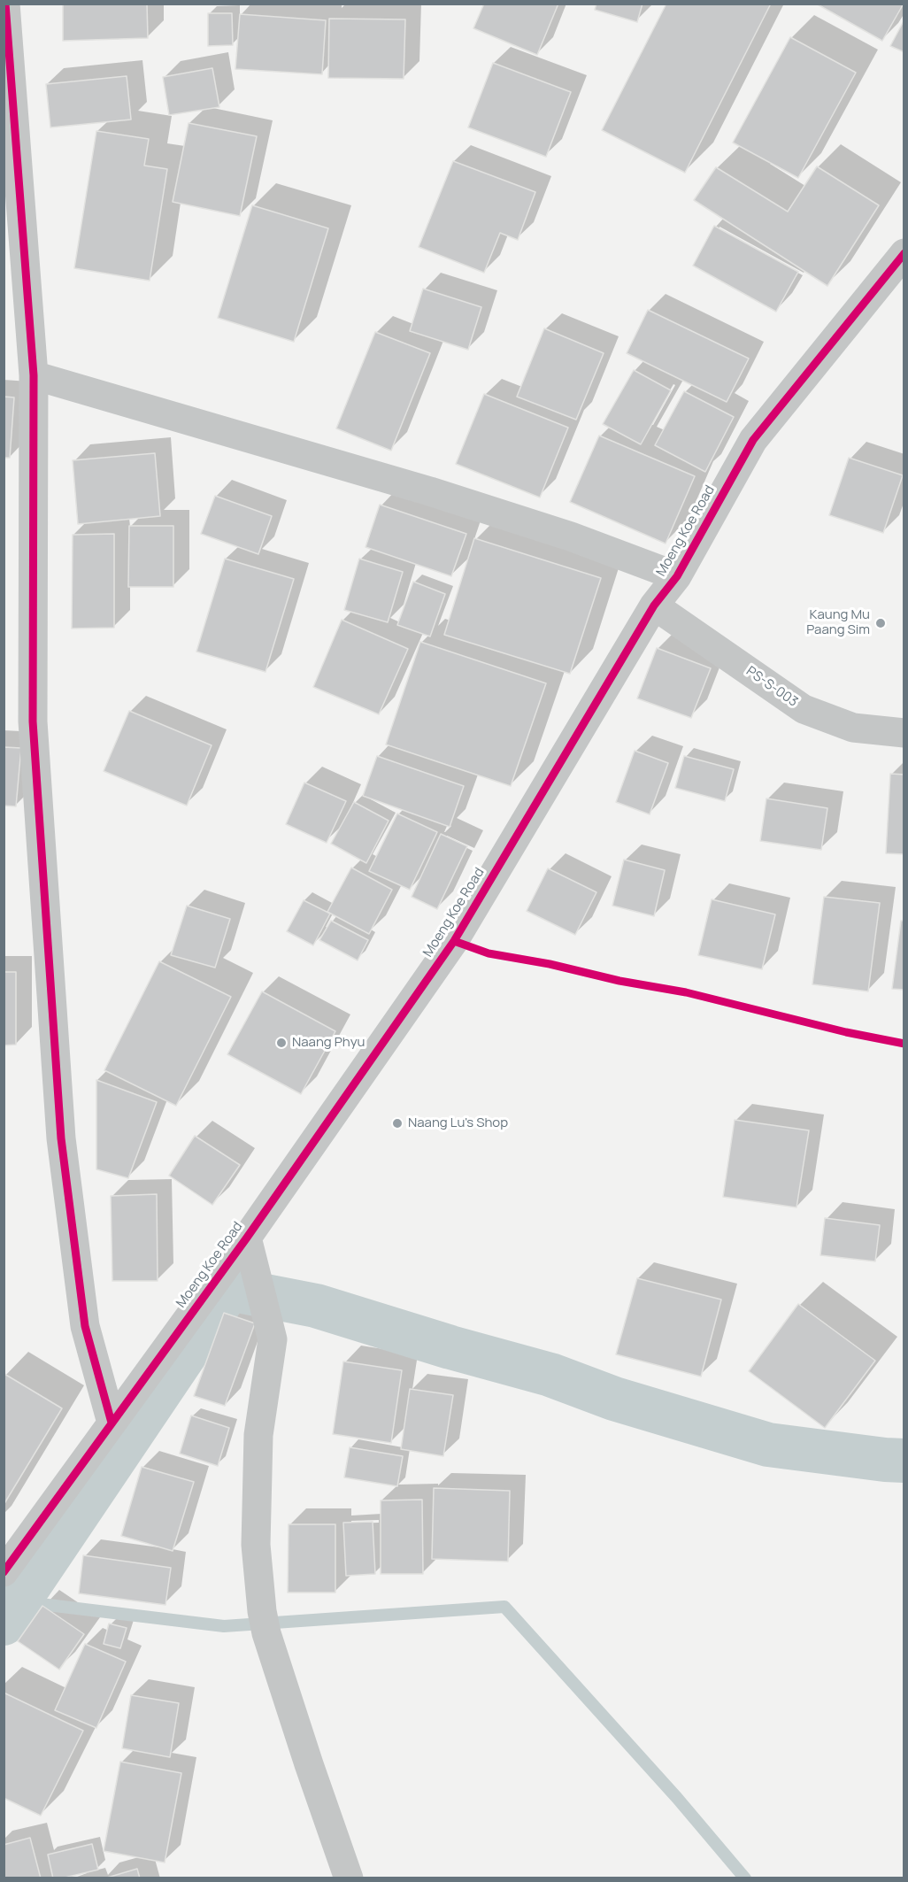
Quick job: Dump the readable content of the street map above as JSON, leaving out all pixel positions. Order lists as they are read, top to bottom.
{
  "streets": {
    "street": ["Moeng Koe Road", "PS-S-003"]
  },
  "crossings": [
    ["Moeng Koe Road", "PS-S-003"]
  ],
  "places": ["Kaung Mu Paang Sim", "Naang Phyu", "Naang Lu's Shop"]
}
